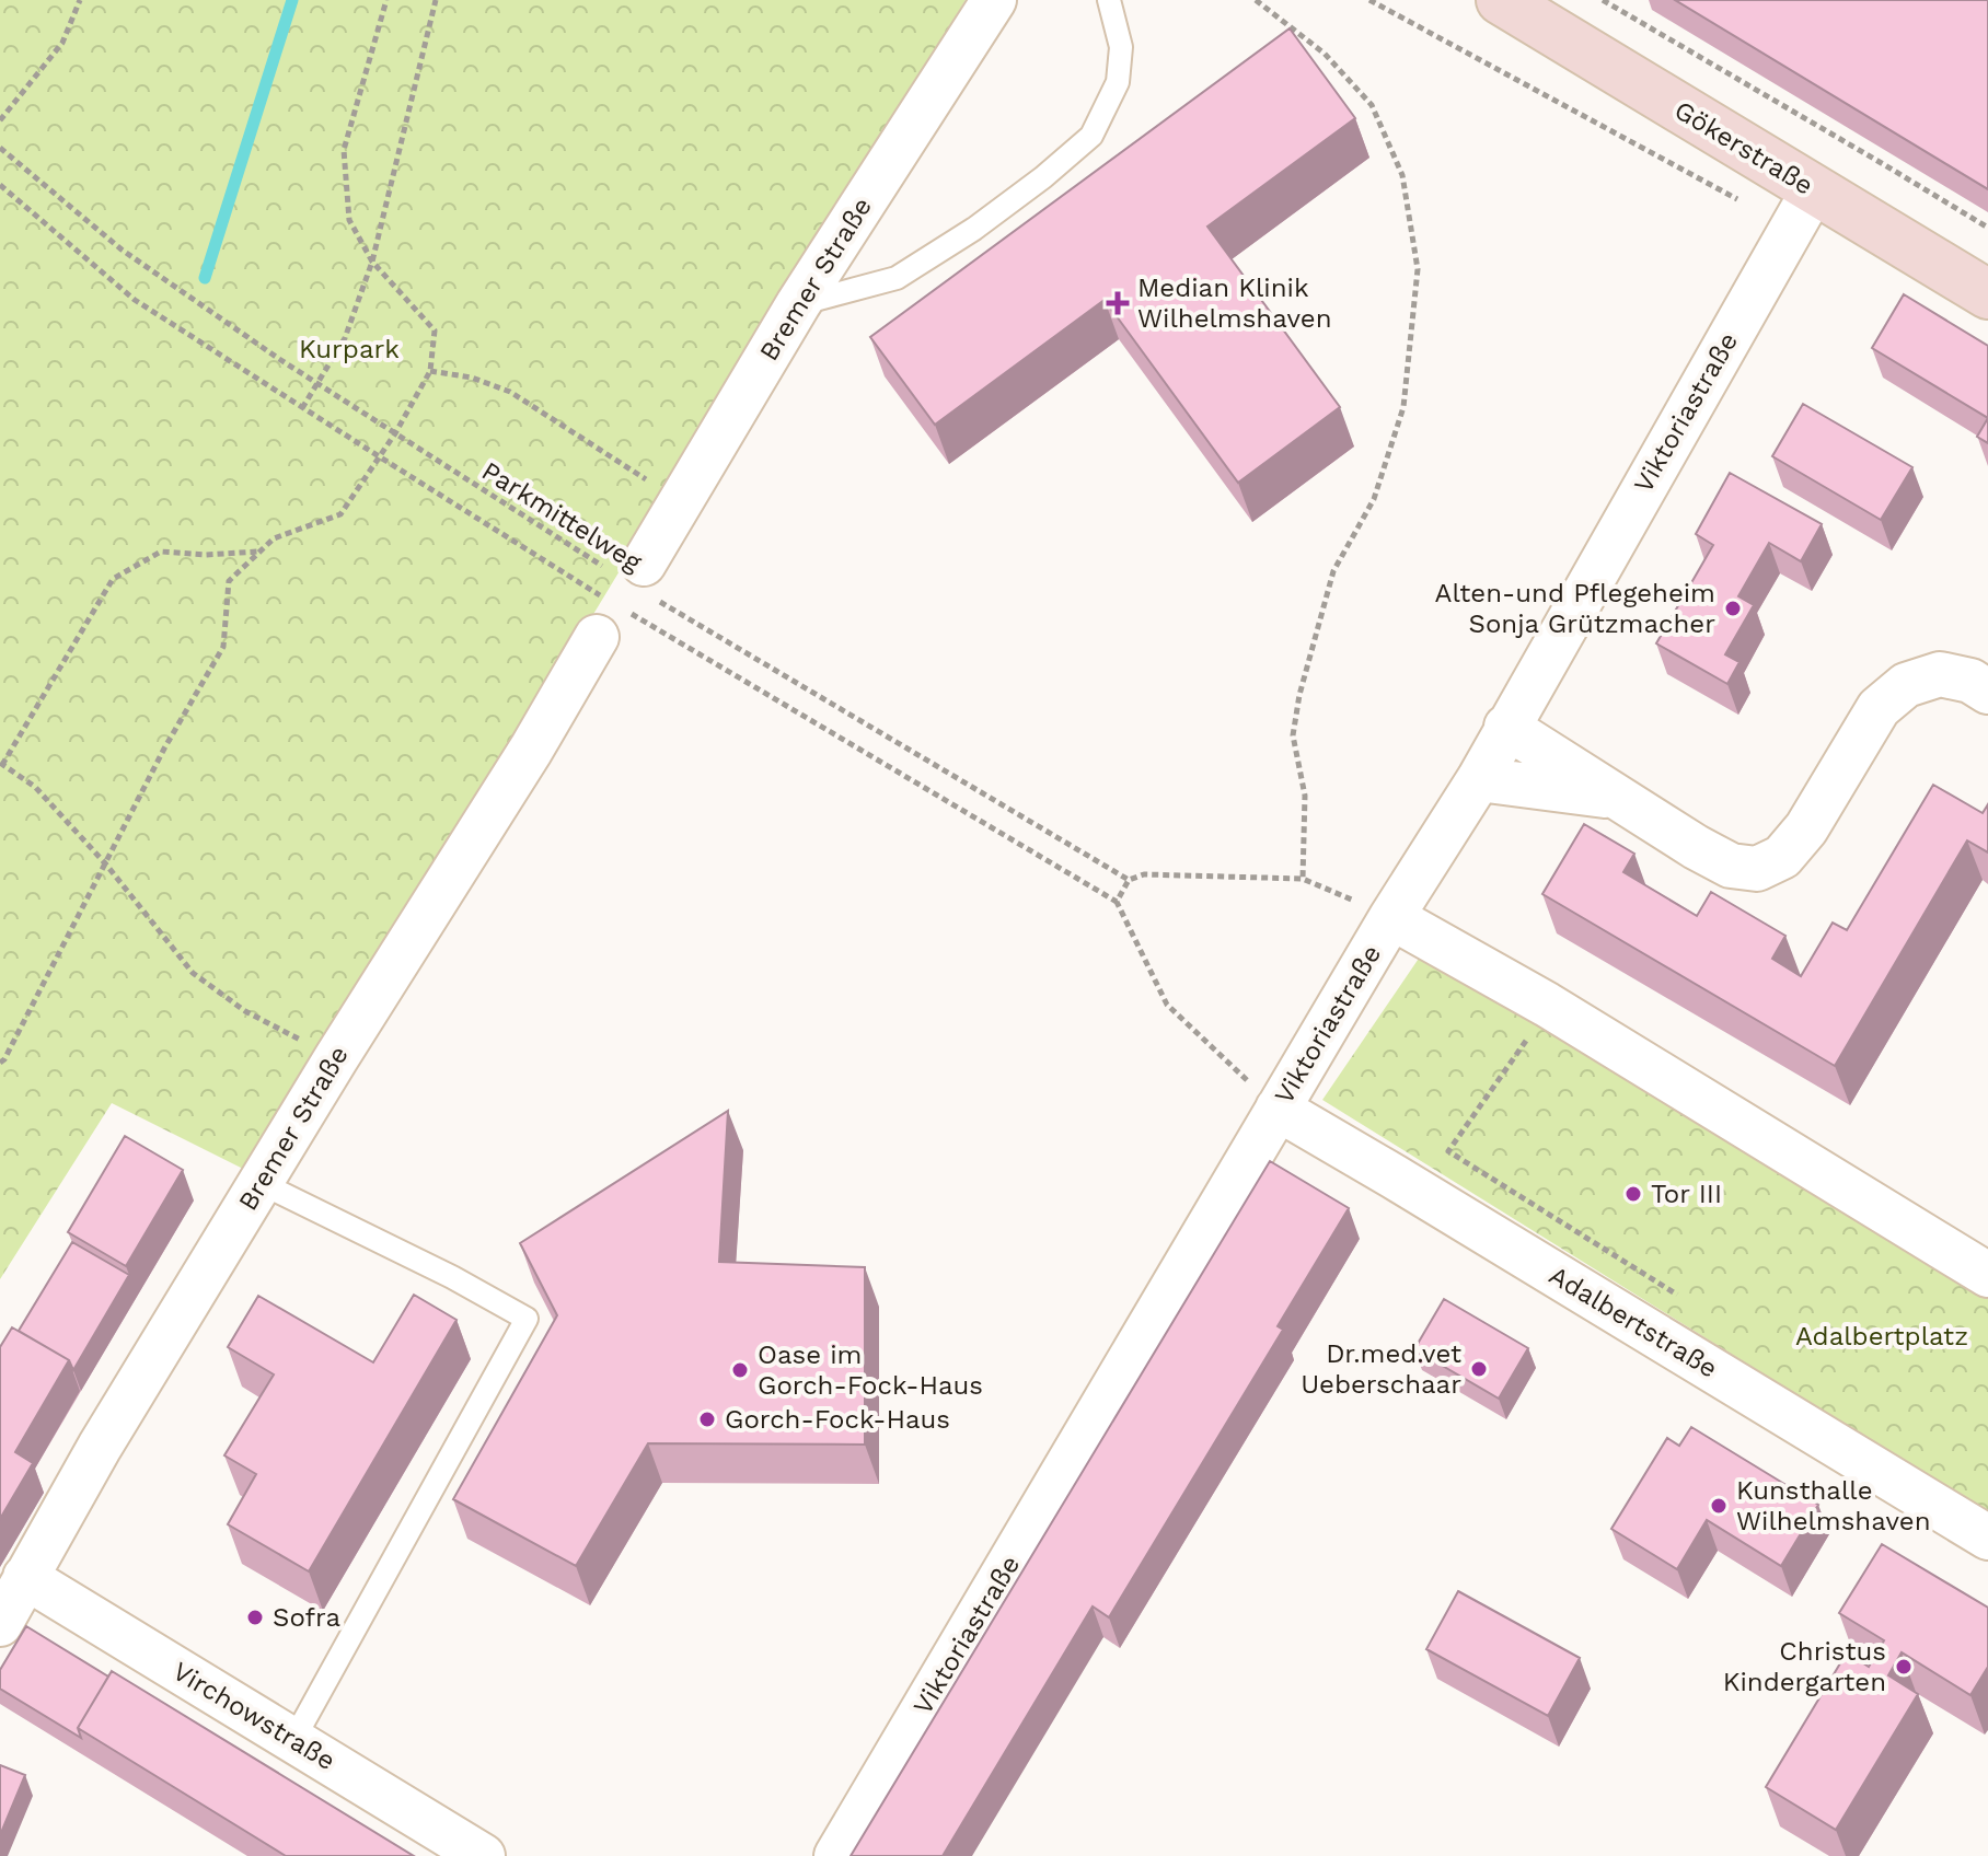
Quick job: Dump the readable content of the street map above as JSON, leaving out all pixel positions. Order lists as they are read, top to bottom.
{
  "streets": {
    "main road": ["Gökerstraße"],
    "street": [
      "Bremer Straße",
      "Viktoriastraße",
      "Adalbertstraße",
      "Virchowstraße"
    ],
    "path": ["Parkmittelweg"]
  },
  "crossings": [
    ["Gökerstraße", "Viktoriastraße"],
    ["Bremer Straße", "Parkmittelweg"],
    ["Bremer Straße", "Virchowstraße"],
    ["Viktoriastraße", "Adalbertstraße"]
  ],
  "parks": ["Kurpark", "Adalbertplatz"],
  "places": {
    "health": ["Median Klinik Wilhelmshaven"],
    "other": [
      "Alten-und Pflegeheim Sonja Grützmacher",
      "Tor III",
      "Dr.med.vet Ueberschaar",
      "Oase im Gorch-Fock-Haus",
      "Gorch-Fock-Haus",
      "Kunsthalle Wilhelmshaven",
      "Sofra",
      "Christus Kindergarten"
    ]
  }
}
